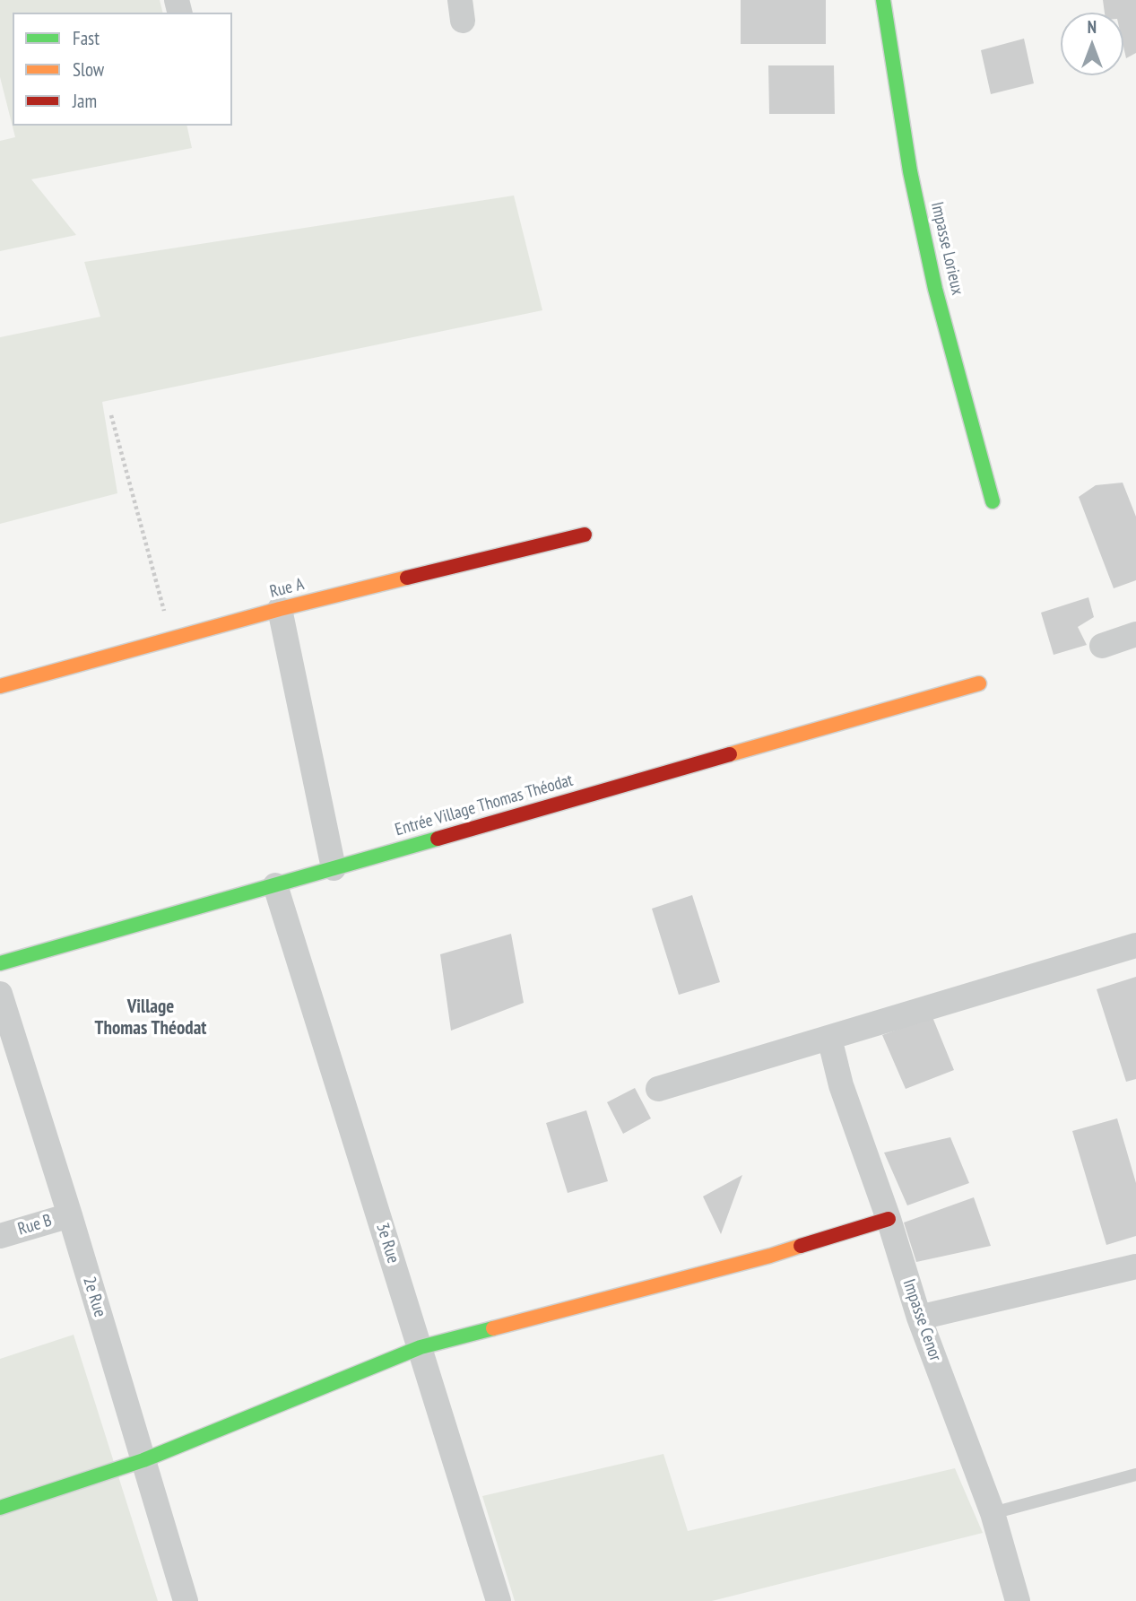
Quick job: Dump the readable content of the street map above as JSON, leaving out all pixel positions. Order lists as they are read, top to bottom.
{
  "streets": {
    "street": [
      "Impasse Lorieux",
      "Rue A",
      "Entrée Village Thomas Théodat",
      "Rue B",
      "3e Rue",
      "2e Rue",
      "Impasse Cenor"
    ]
  },
  "crossings": [
    ["Entrée Village Thomas Théodat", "3e Rue"],
    ["Rue B", "2e Rue"]
  ],
  "districts": ["Village Thomas Théodat"],
  "legend": ["Fast", "Slow", "Jam"],
  "north": "top"
}
